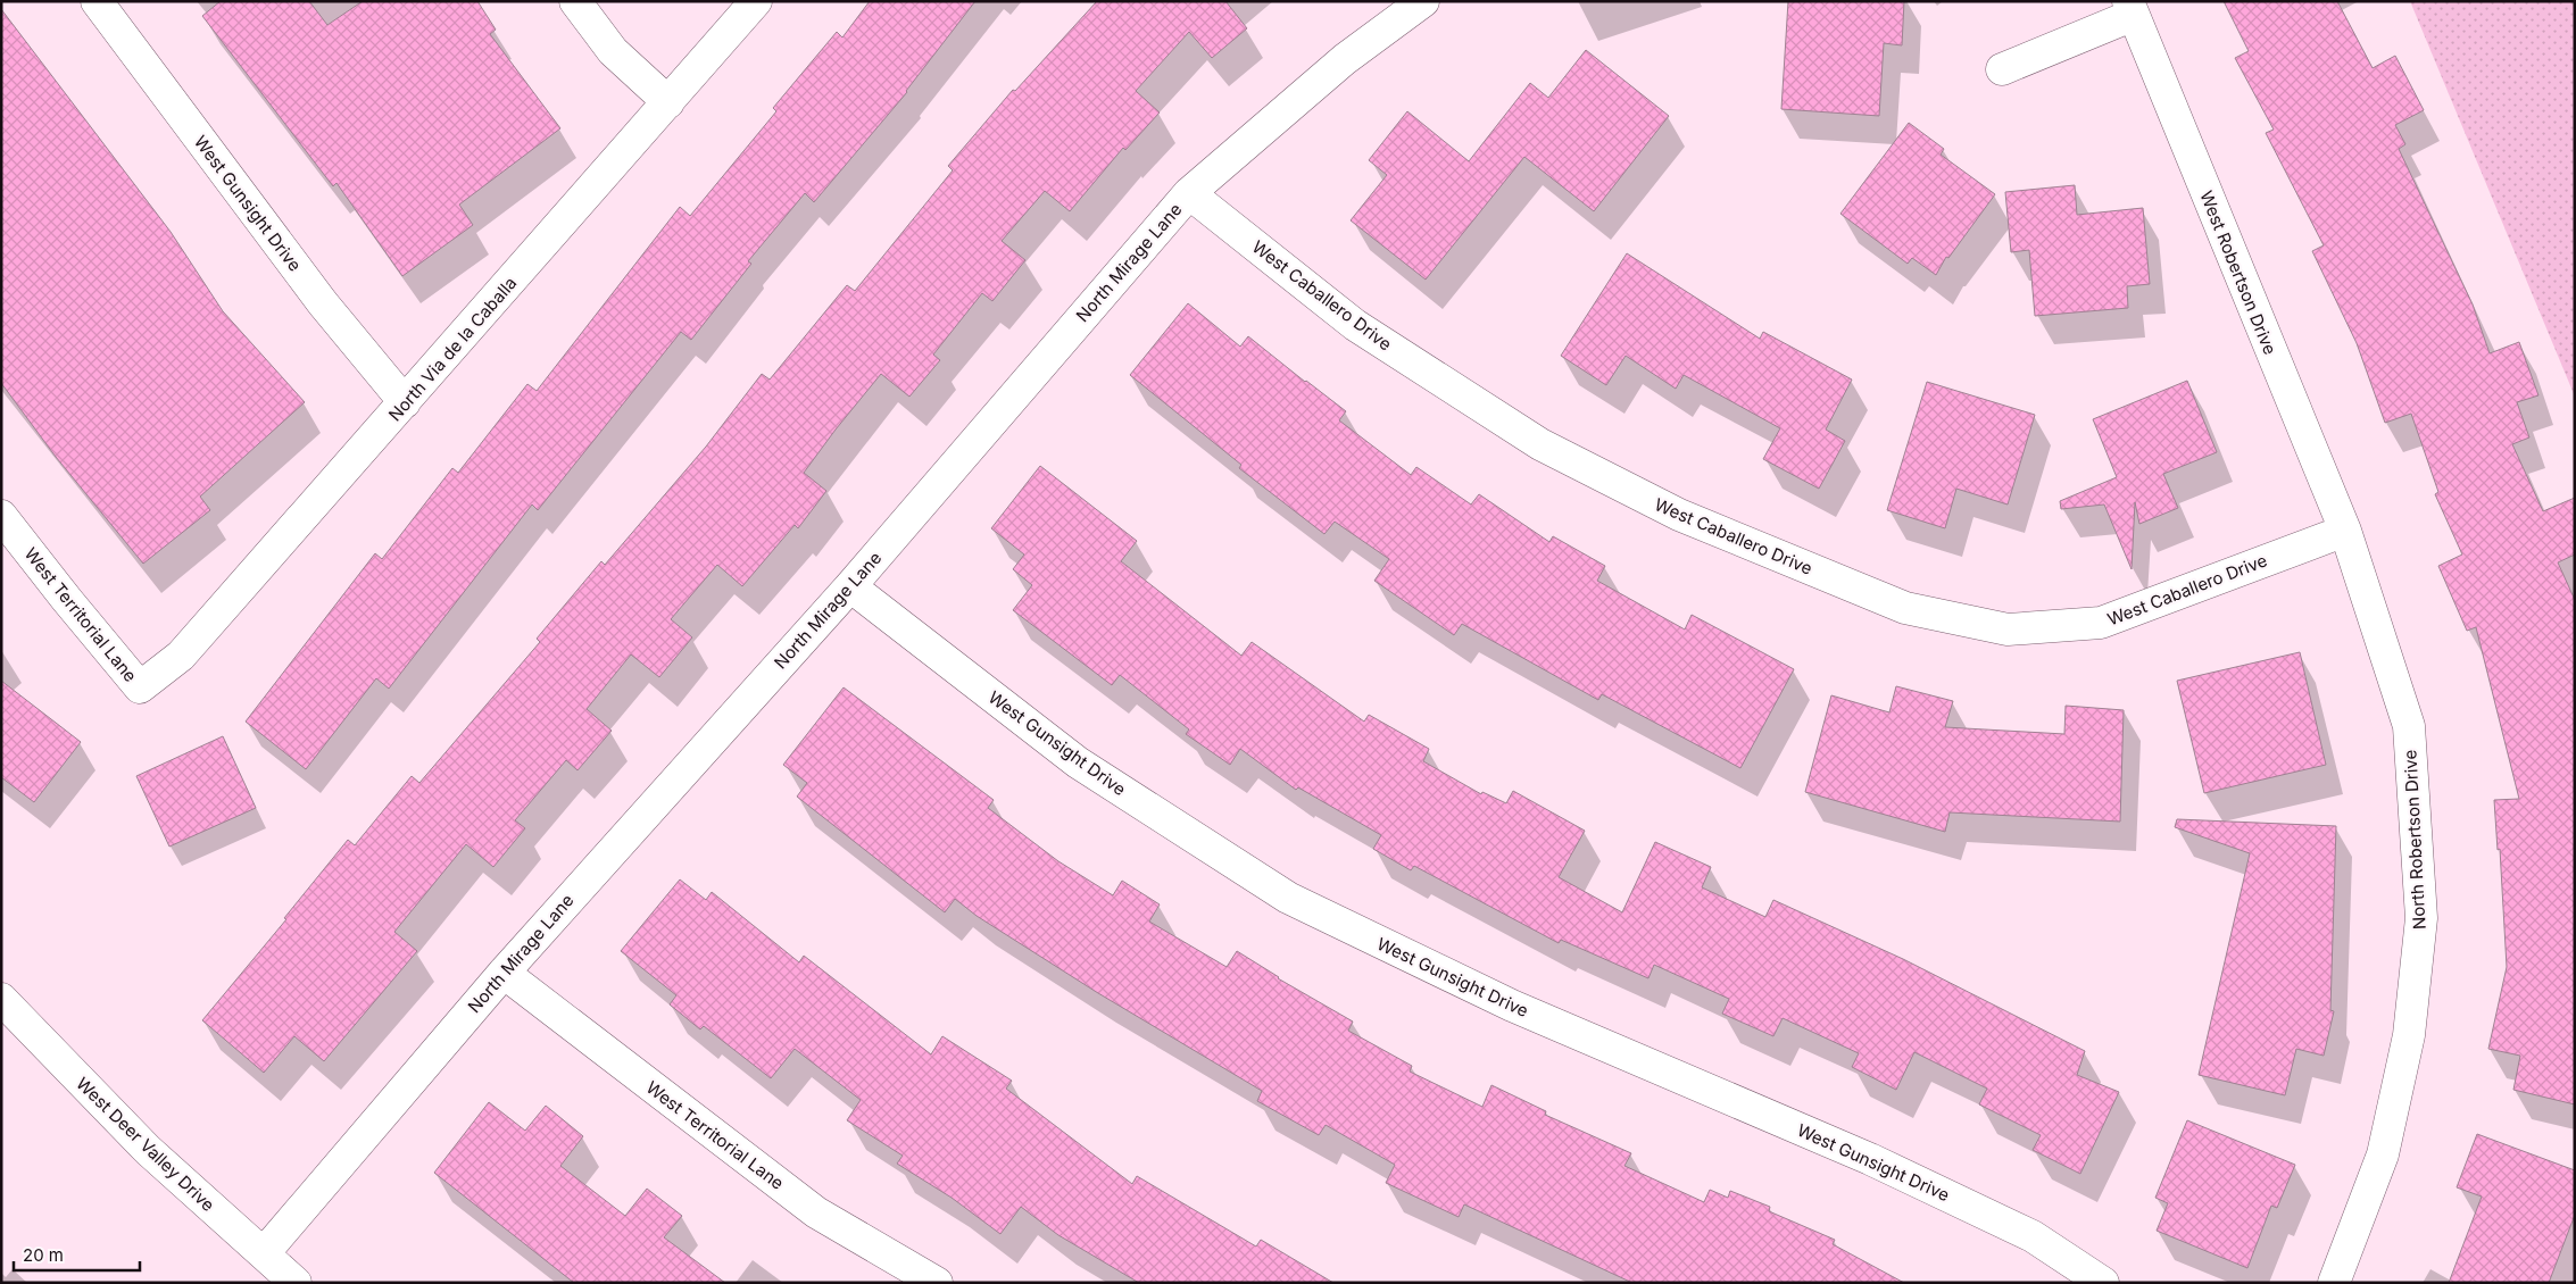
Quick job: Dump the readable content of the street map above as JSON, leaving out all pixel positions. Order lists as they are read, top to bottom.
{
  "streets": {
    "street": [
      "West Gunsight Drive",
      "North Mirage Lane",
      "West Robertson Drive",
      "West Caballero Drive",
      "North Via de la Caballa",
      "West Territorial Lane",
      "North Robertson Drive",
      "West Deer Valley Drive"
    ]
  },
  "crossings": [
    ["West Gunsight Drive", "North Mirage Lane"],
    ["West Gunsight Drive", "North Via de la Caballa"],
    ["North Mirage Lane", "West Caballero Drive"],
    ["North Mirage Lane", "West Territorial Lane"],
    ["North Mirage Lane", "West Deer Valley Drive"],
    ["West Robertson Drive", "West Caballero Drive"],
    ["West Robertson Drive", "North Robertson Drive"],
    ["West Caballero Drive", "North Robertson Drive"],
    ["North Via de la Caballa", "West Territorial Lane"]
  ],
  "scale_bar": "20 m"
}
